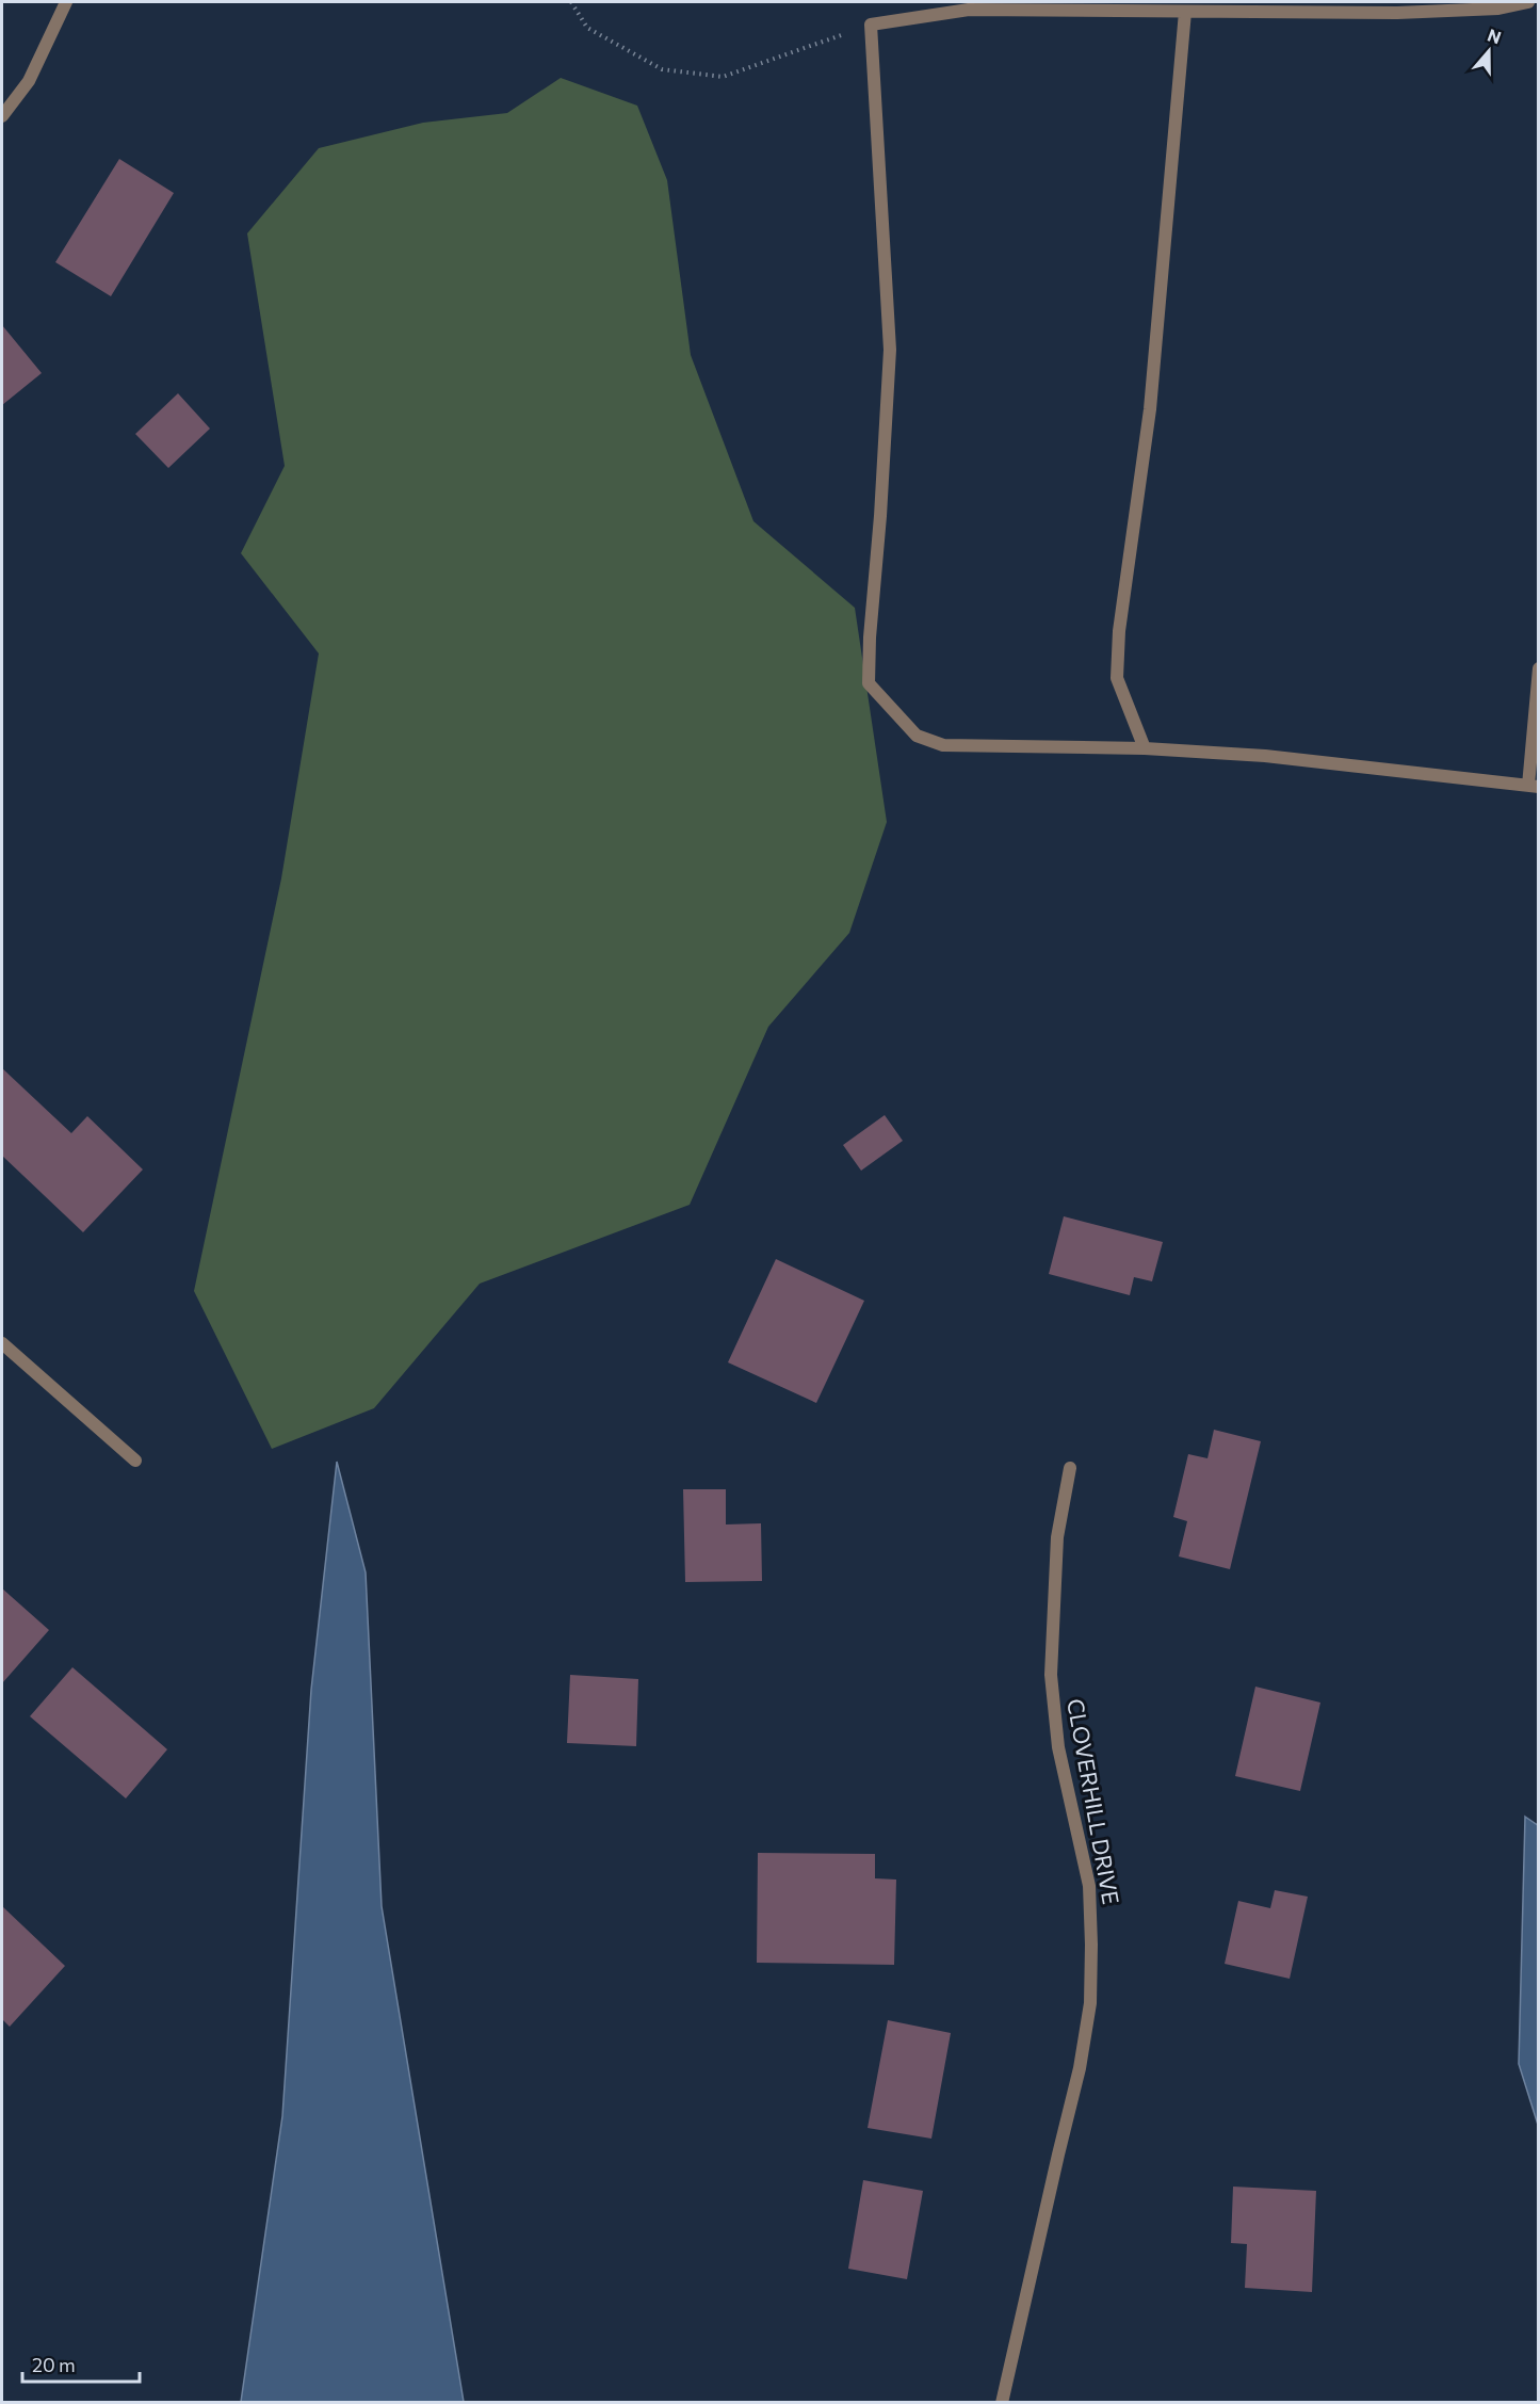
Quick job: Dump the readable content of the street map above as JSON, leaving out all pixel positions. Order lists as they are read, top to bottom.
{
  "streets": {
    "street": ["CLOVERHILL DRIVE"]
  },
  "scale_bar": "20 m",
  "north": "top"
}
